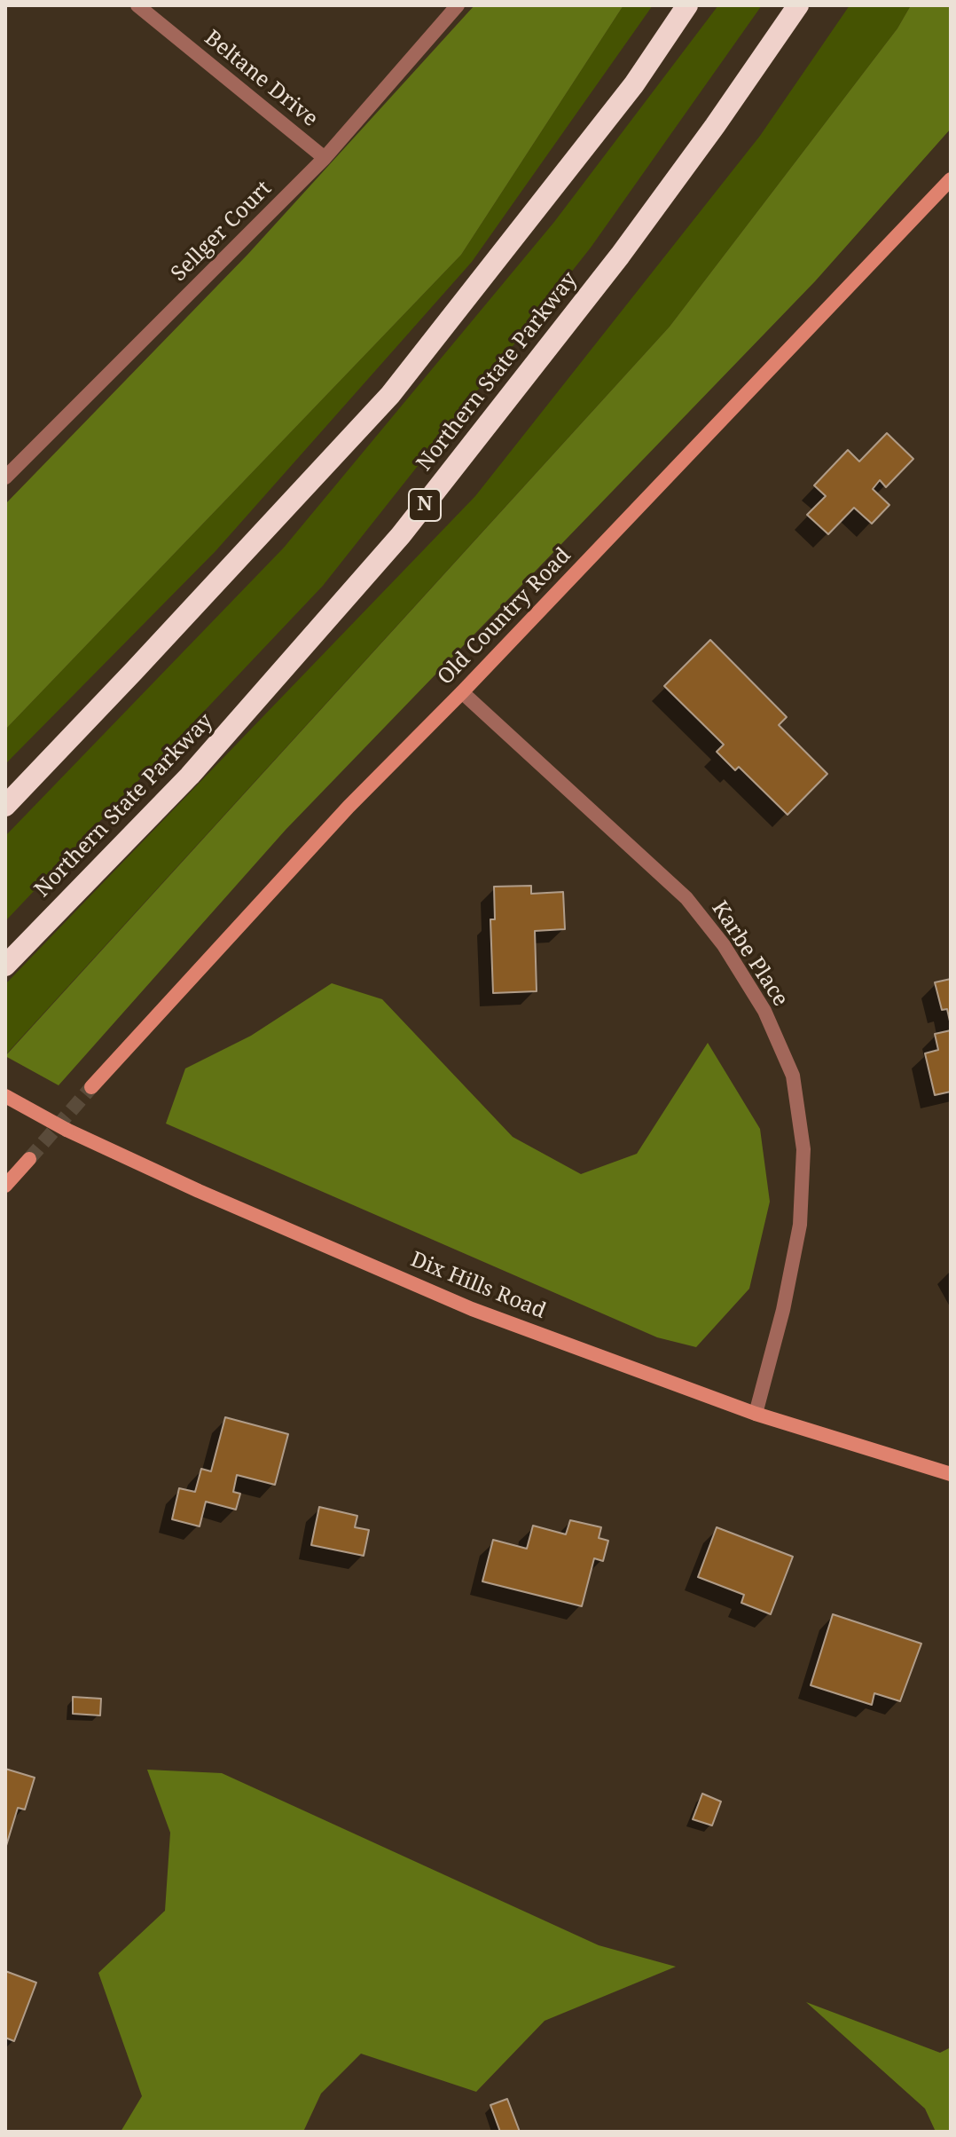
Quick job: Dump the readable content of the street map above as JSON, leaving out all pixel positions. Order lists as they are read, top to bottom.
{
  "streets": {
    "highway": ["Northern State Parkway", "N"],
    "main road": ["Old Country Road", "Dix Hills Road"],
    "street": ["Beltane Drive", "Sellger Court", "Karbe Place"]
  },
  "crossings": [
    ["Beltane Drive", "Sellger Court"],
    ["Old Country Road", "Karbe Place"],
    ["Karbe Place", "Dix Hills Road"]
  ]
}
